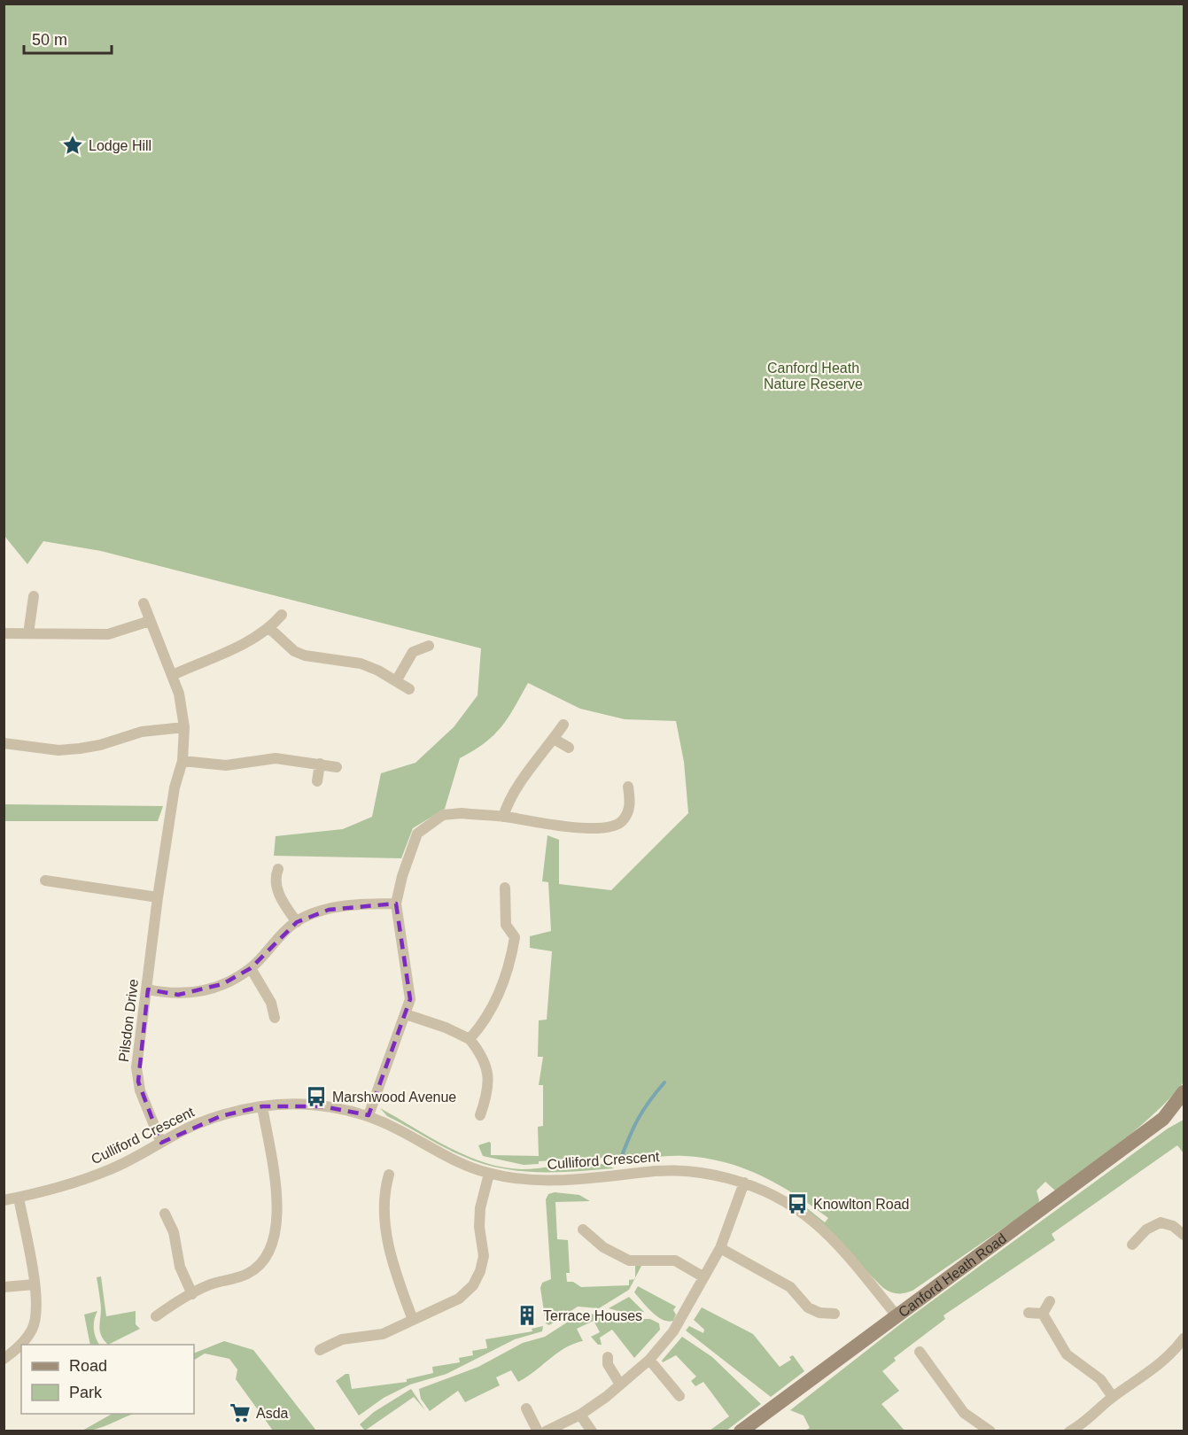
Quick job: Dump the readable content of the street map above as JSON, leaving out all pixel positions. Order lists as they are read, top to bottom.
{
  "streets": {
    "main road": ["Canford Heath Road"],
    "street": ["Pilsdon Drive", "Culliford Crescent"]
  },
  "crossings": [
    ["Pilsdon Drive", "Culliford Crescent"],
    ["Culliford Crescent", "Canford Heath Road"]
  ],
  "parks": ["Canford Heath Nature Reserve"],
  "places": {
    "place": ["Lodge Hill"],
    "bus stop": ["Marshwood Avenue", "Knowlton Road"],
    "building": ["Terrace Houses"],
    "supermarket": ["Asda"]
  },
  "legend": ["Road", "Park"],
  "scale_bar": "50 m"
}
